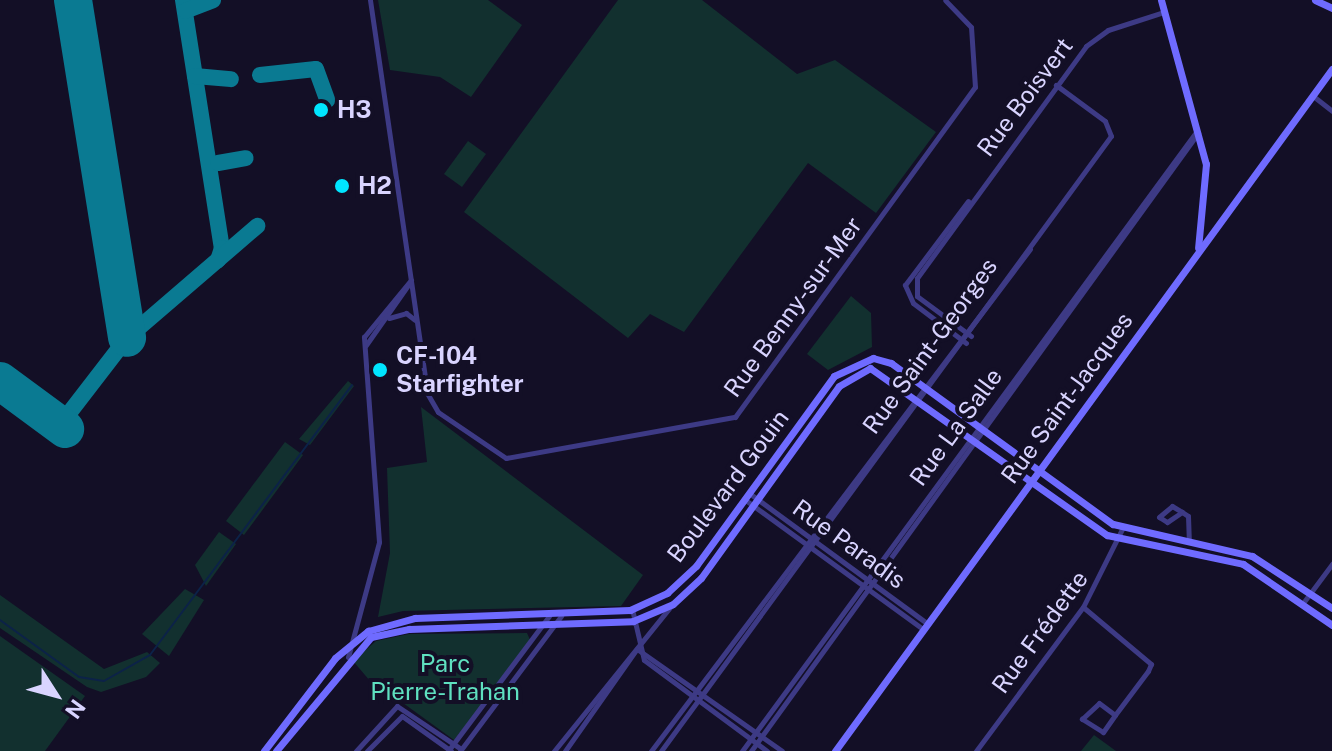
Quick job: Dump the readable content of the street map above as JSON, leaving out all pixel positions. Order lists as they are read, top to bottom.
{
  "streets": {
    "street": [
      "Rue Boisvert",
      "Rue Benny-sur-Mer",
      "Rue Saint-Georges",
      "Rue Saint-Jacques",
      "Rue La Salle",
      "Boulevard Gouin",
      "Rue Paradis",
      "Rue Frédette"
    ]
  },
  "crossings": [
    ["Rue Boisvert", "Rue Saint-Georges"],
    ["Rue Saint-Georges", "Rue Paradis"],
    ["Rue Saint-Jacques", "Rue Paradis"],
    ["Rue La Salle", "Rue Paradis"],
    ["Boulevard Gouin", "Rue Paradis"]
  ],
  "parks": ["Parc Pierre-Trahan"],
  "places": ["H3", "H2", "CF-104 Starfighter"],
  "north": "bottom right"
}
